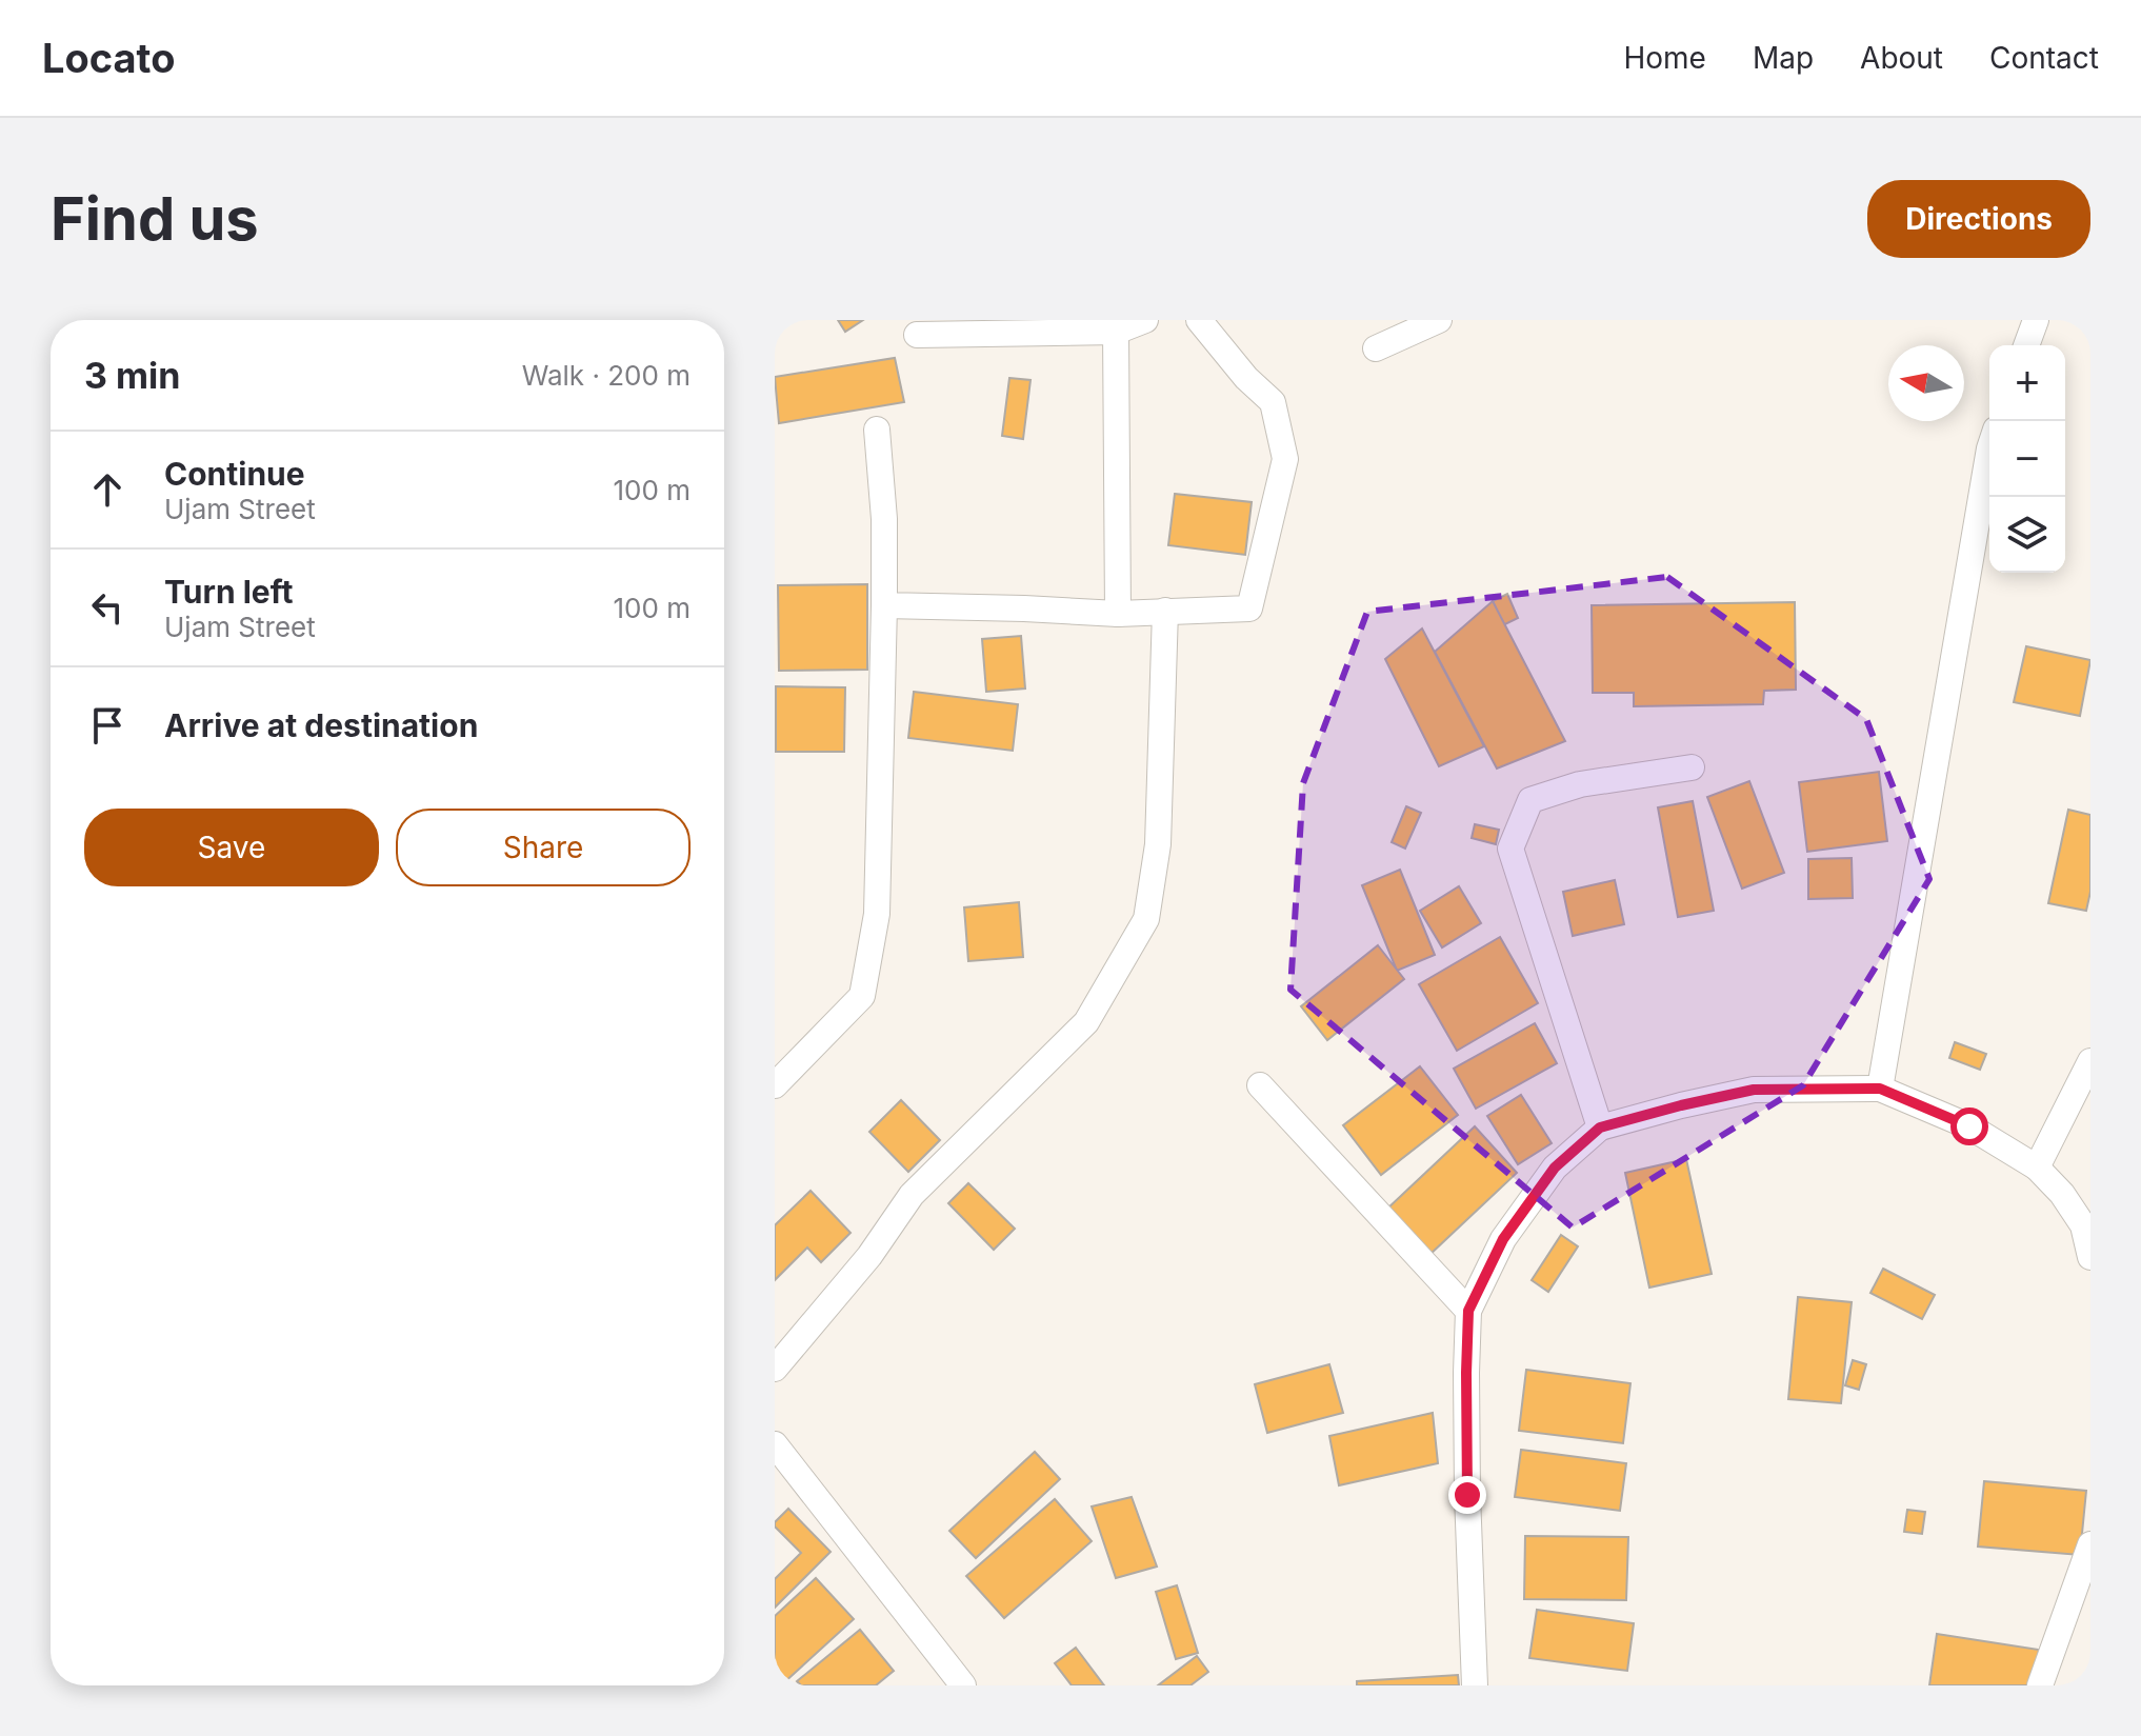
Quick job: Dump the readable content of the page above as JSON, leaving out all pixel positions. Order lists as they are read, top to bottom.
{
  "north": "left",
  "page": {
    "header": "Locato",
    "nav": [
      "Home",
      "Map",
      "About",
      "Contact"
    ],
    "buttons": [
      "Directions",
      ["Save", "Share"]
    ],
    "title": "Find us",
    "heading": ["3 min", "Walk · 200 m"],
    "map_buttons": ["+", "−"],
    "list": [
      ["Continue", "Ujam Street", "100 m"],
      ["Turn left", "Ujam Street", "100 m"],
      "Arrive at destination"
    ]
  }
}
